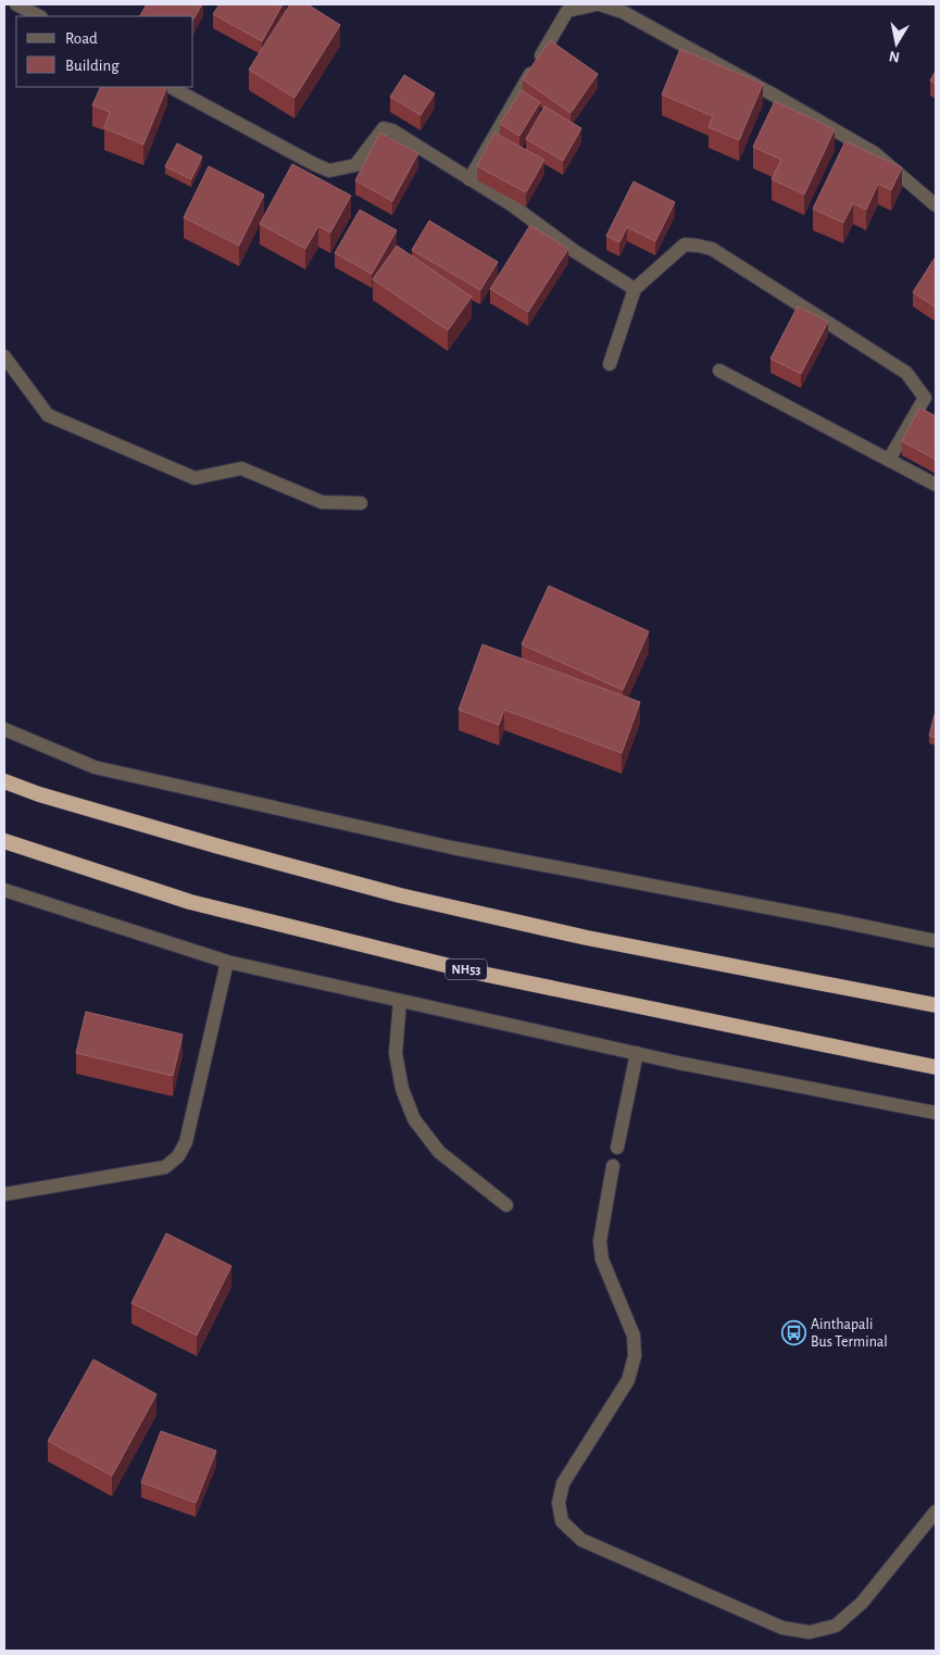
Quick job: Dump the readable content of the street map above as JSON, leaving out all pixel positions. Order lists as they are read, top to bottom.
{
  "streets": {
    "highway": ["NH53"]
  },
  "places": {
    "bus stop": ["Ainthapali Bus Terminal"]
  },
  "legend": ["Road", "Building"],
  "north": "bottom"
}
